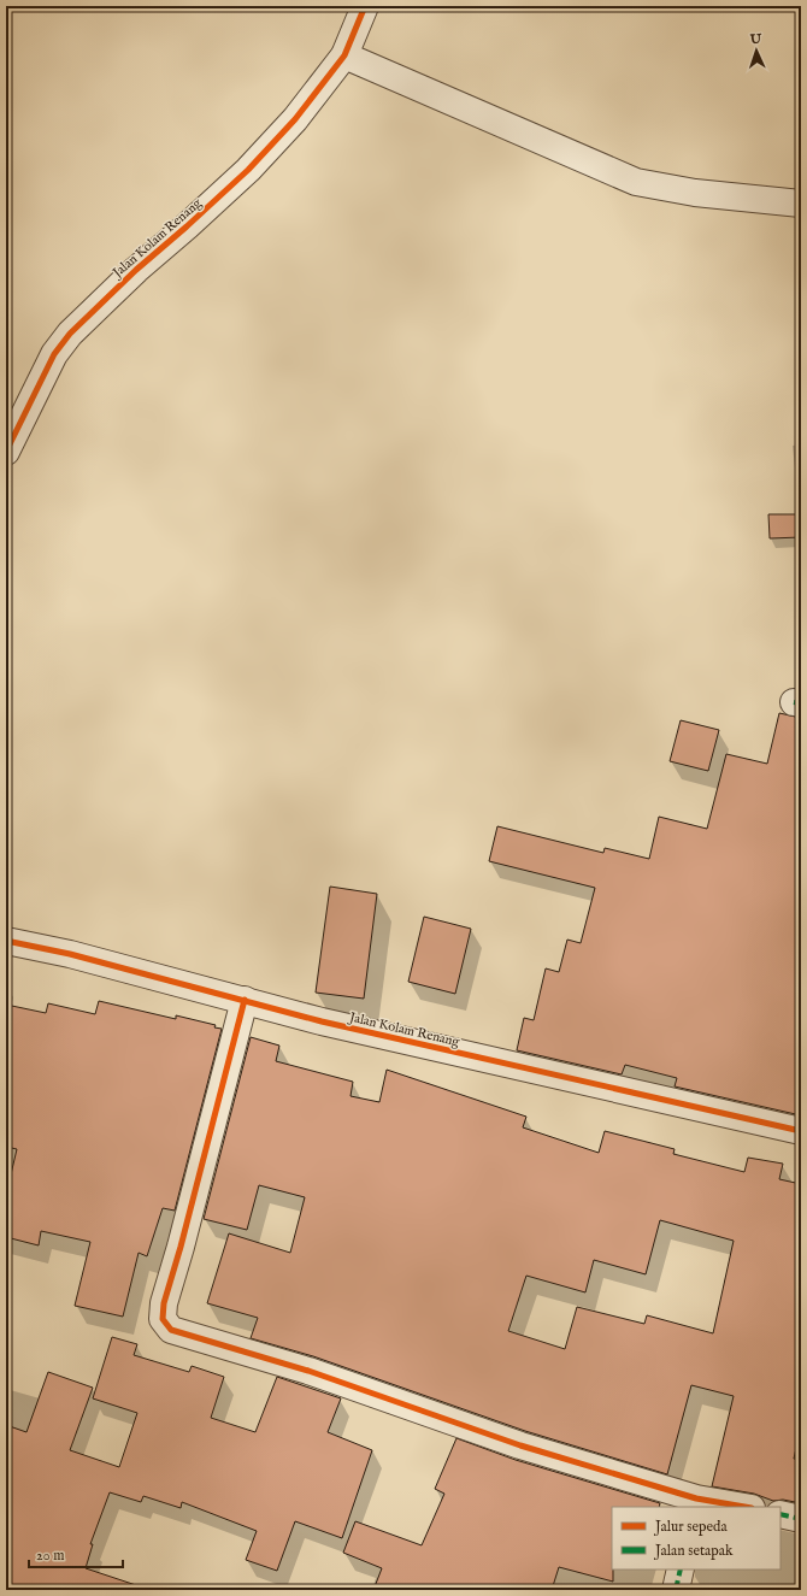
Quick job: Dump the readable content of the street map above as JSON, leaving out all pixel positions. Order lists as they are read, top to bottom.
{
  "streets": {
    "street": ["Jalan Kolam Renang"]
  },
  "legend": ["Jalur sepeda", "Jalan setapak"],
  "scale_bar": "20 m",
  "north": "top"
}
